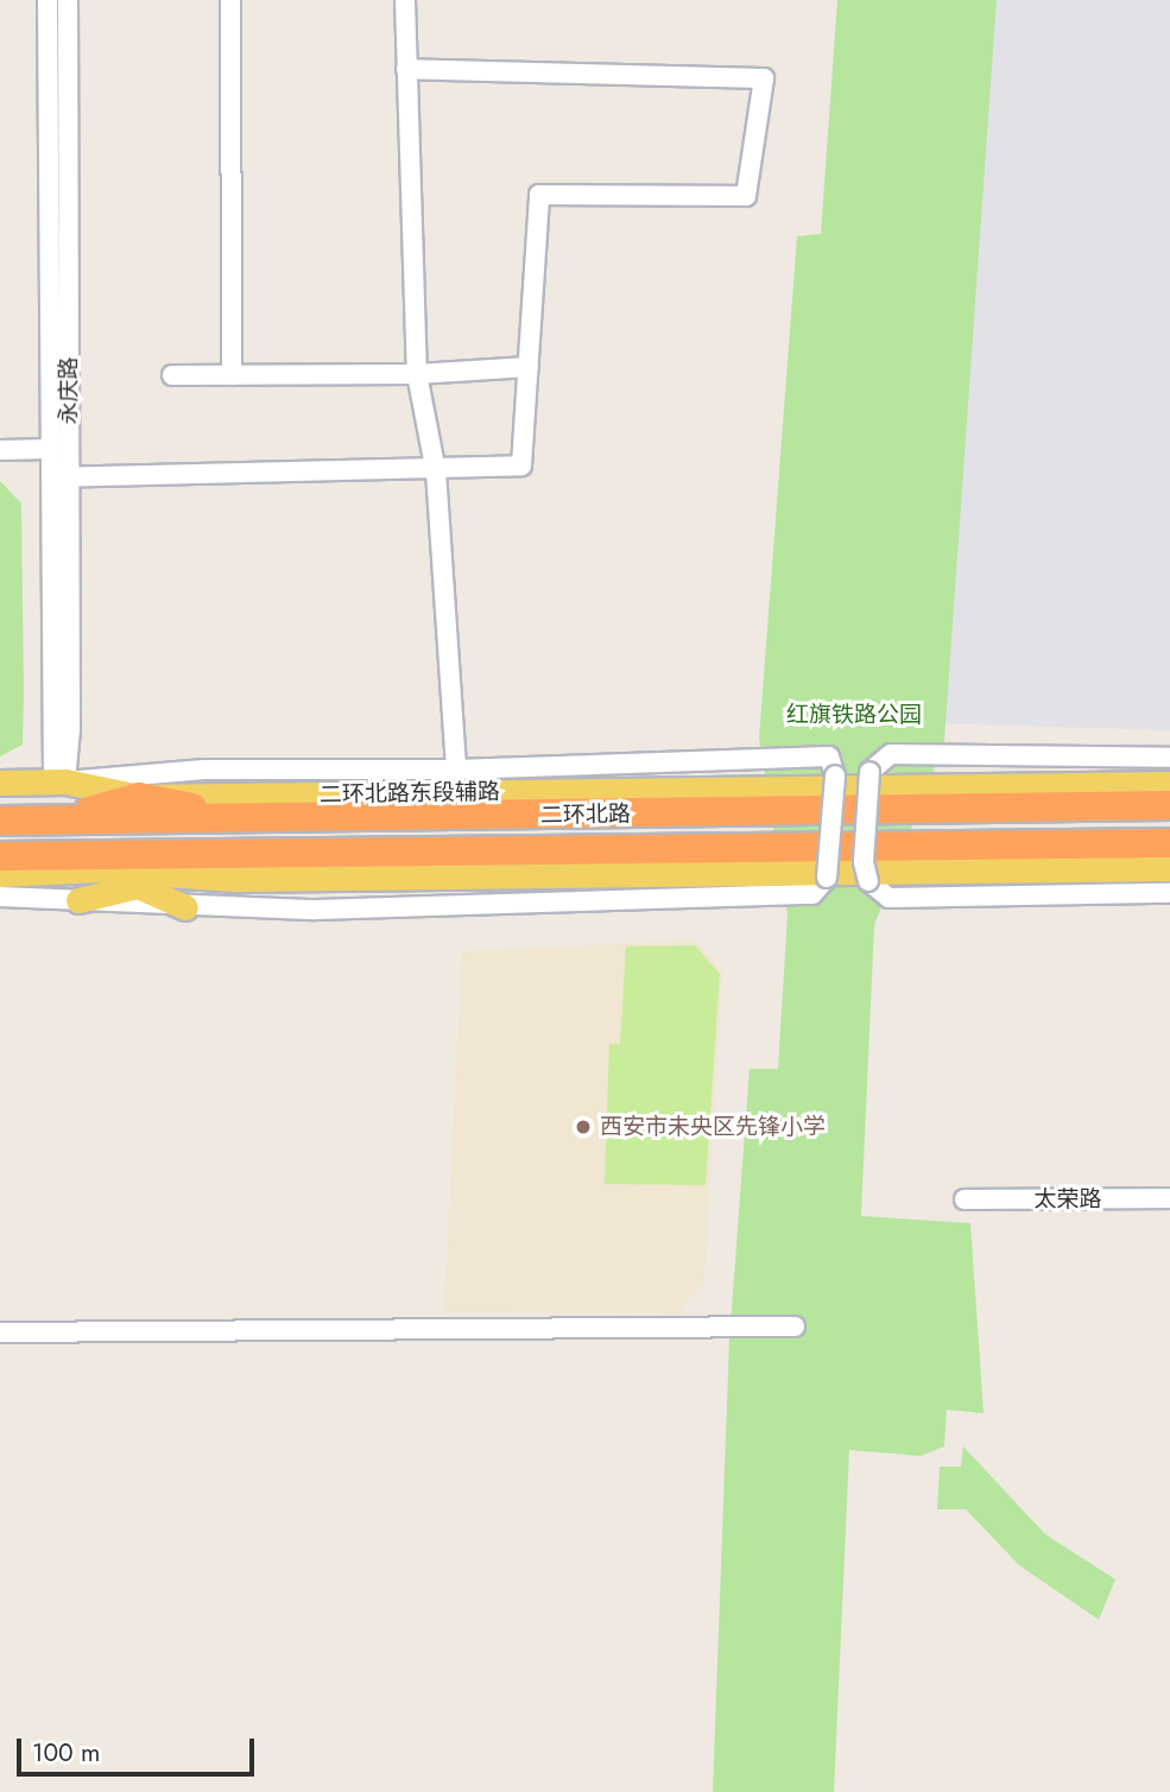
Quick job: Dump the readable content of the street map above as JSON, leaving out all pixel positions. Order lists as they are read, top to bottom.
{
  "streets": {
    "highway": ["二环北路"],
    "main road": ["二环北路东段辅路"],
    "street": ["永庆路", "太荣路"]
  },
  "crossings": [
    ["永庆路", "二环北路东段辅路"]
  ],
  "parks": ["红旗铁路公园"],
  "places": ["西安市未央区先锋小学"],
  "scale_bar": "100 m"
}
